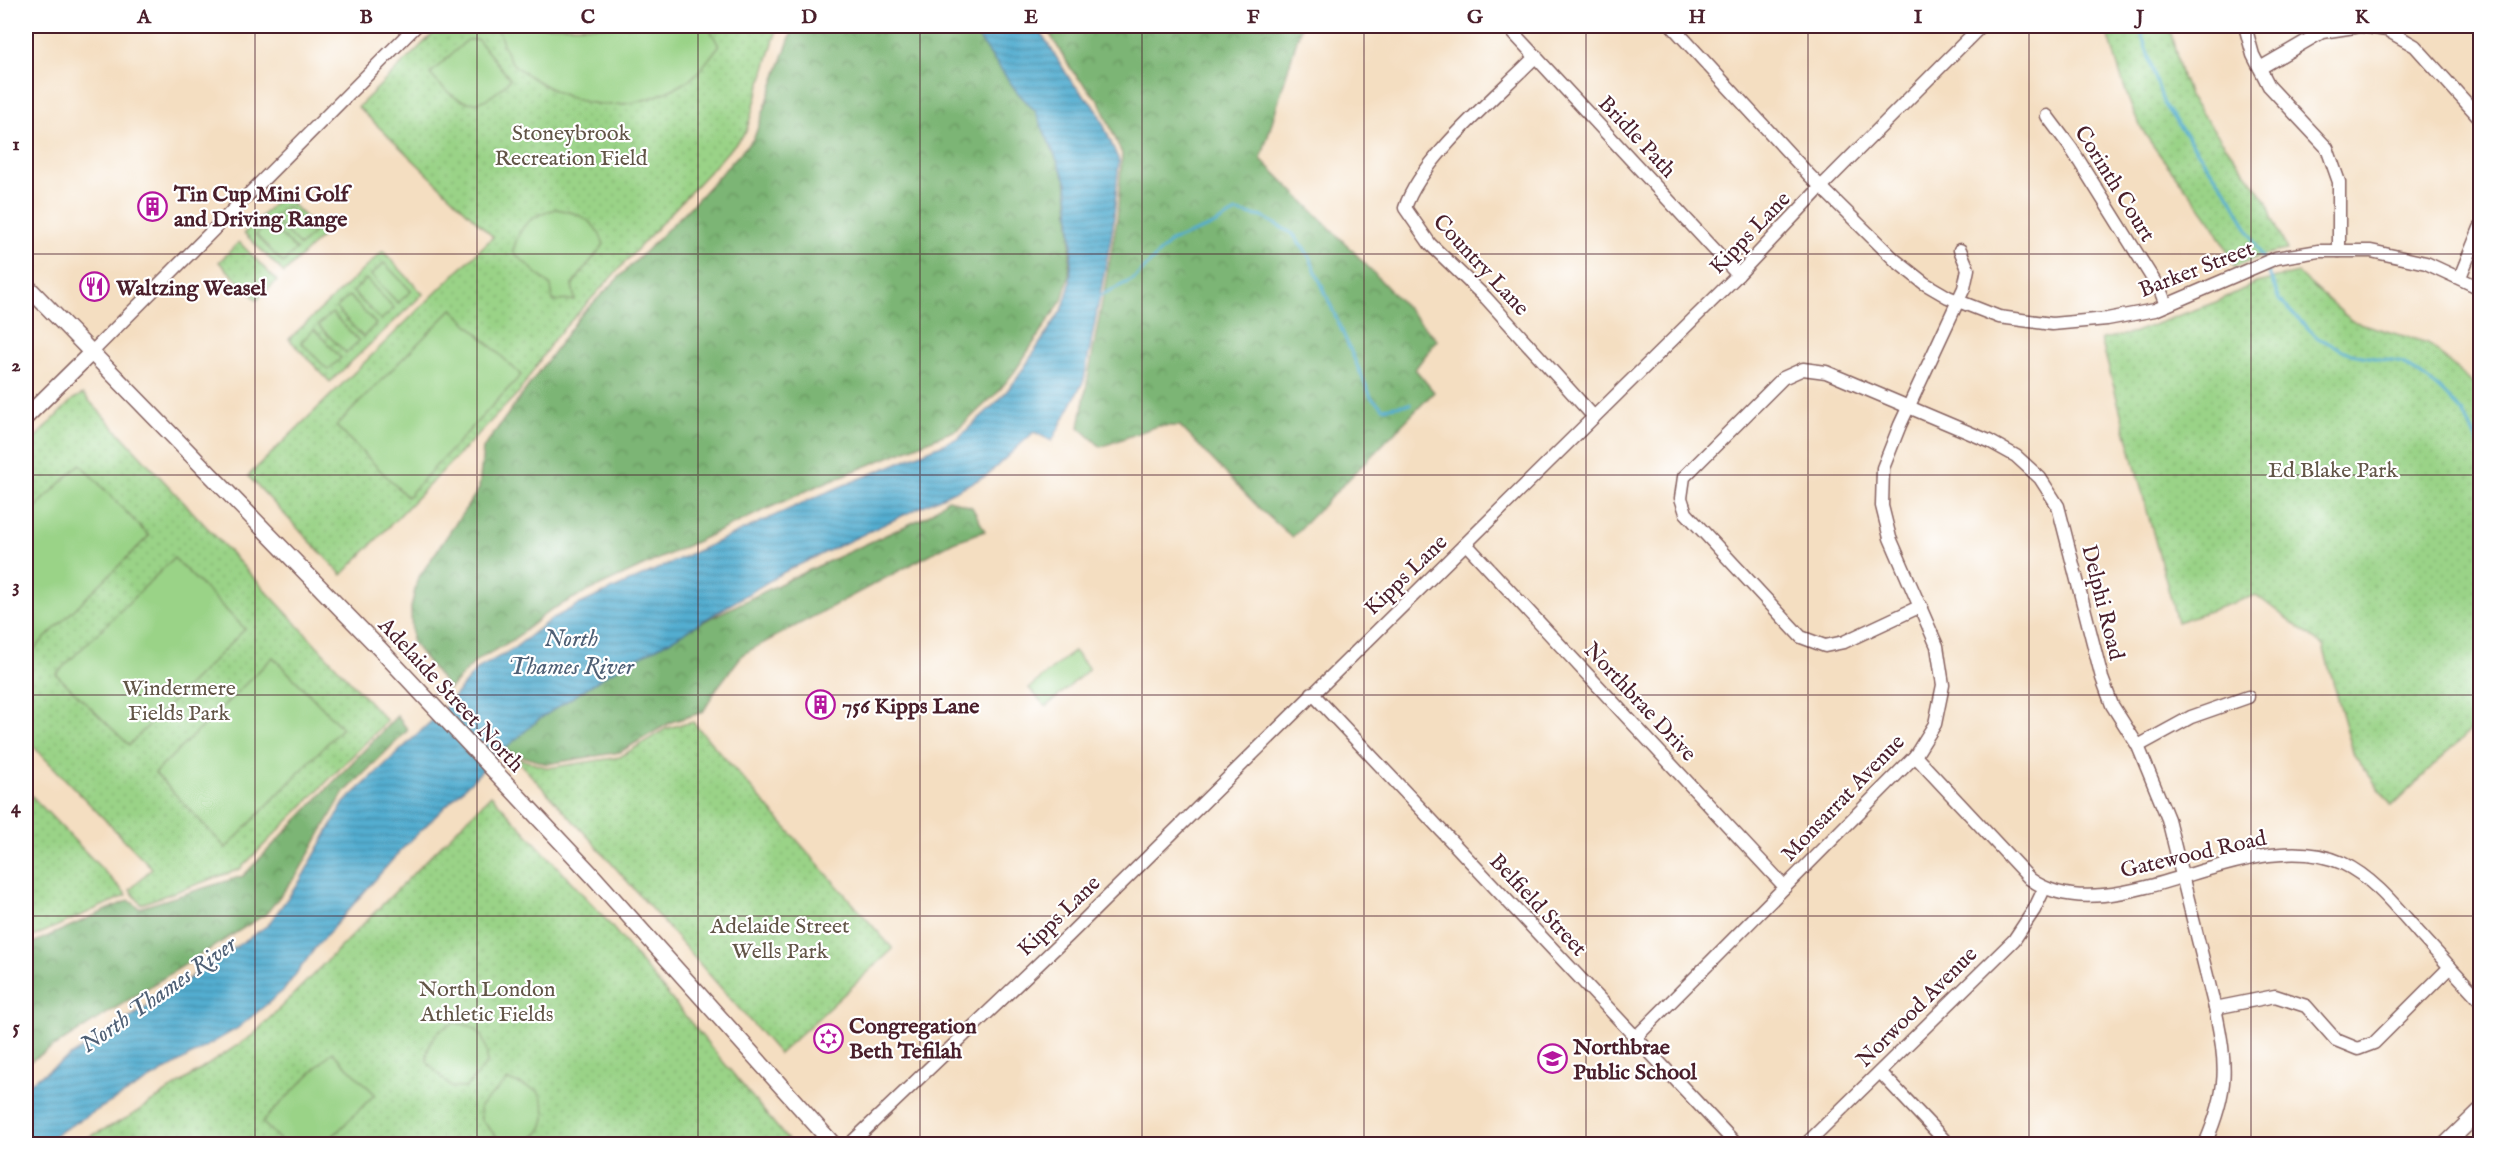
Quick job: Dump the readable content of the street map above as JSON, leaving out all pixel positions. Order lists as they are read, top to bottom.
{
  "streets": {
    "main road": ["Adelaide Street North"],
    "street": [
      "Bridle Path",
      "Corinth Court",
      "Kipps Lane",
      "Country Lane",
      "Barker Street",
      "Delphi Road",
      "Northbrae Drive",
      "Monsarrat Avenue",
      "Gatewood Road",
      "Belfield Street",
      "Norwood Avenue"
    ]
  },
  "crossings": [
    ["Bridle Path", "Kipps Lane"],
    ["Bridle Path", "Country Lane"],
    ["Corinth Court", "Barker Street"],
    ["Kipps Lane", "Country Lane"],
    ["Kipps Lane", "Barker Street"],
    ["Kipps Lane", "Northbrae Drive"],
    ["Kipps Lane", "Belfield Street"],
    ["Barker Street", "Monsarrat Avenue"],
    ["Delphi Road", "Monsarrat Avenue"],
    ["Delphi Road", "Gatewood Road"],
    ["Northbrae Drive", "Monsarrat Avenue"],
    ["Monsarrat Avenue", "Belfield Street"],
    ["Gatewood Road", "Norwood Avenue"]
  ],
  "water": ["North Thames River"],
  "parks": [
    "Stoneybrook Recreation Field",
    "Ed Blake Park",
    "Windermere Fields Park",
    "Adelaide Street Wells Park",
    "North London Athletic Fields"
  ],
  "places": {
    "building": ["Tin Cup Mini Golf and Driving Range", "756 Kipps Lane"],
    "restaurant": ["Waltzing Weasel"],
    "synagogue": ["Congregation Beth Tefilah"],
    "school or university": ["Northbrae Public School"]
  },
  "grid": {
    "columns": [
      "A",
      "B",
      "C",
      "D",
      "E",
      "F",
      "G",
      "H",
      "I",
      "J",
      "K"
    ],
    "rows": [
      "1",
      "2",
      "3",
      "4",
      "5"
    ]
  }
}
